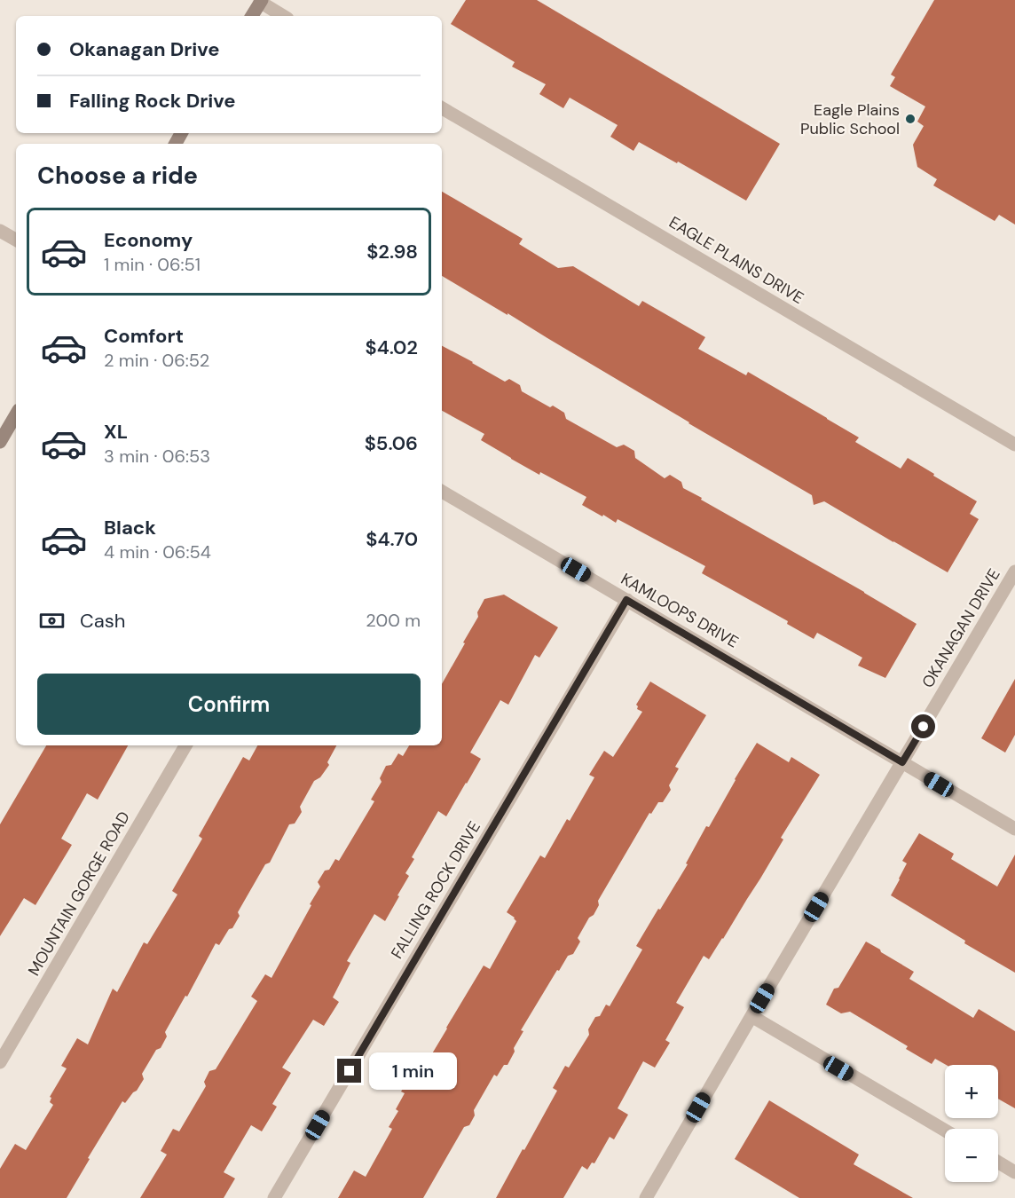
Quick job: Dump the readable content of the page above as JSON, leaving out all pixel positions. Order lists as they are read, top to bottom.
{
  "streets": {
    "street": [
      "EAGLE PLAINS DRIVE",
      "KAMLOOPS DRIVE",
      "OKANAGAN DRIVE",
      "FALLING ROCK DRIVE",
      "MOUNTAIN GORGE ROAD"
    ]
  },
  "crossings": [
    ["KAMLOOPS DRIVE", "OKANAGAN DRIVE"],
    ["KAMLOOPS DRIVE", "FALLING ROCK DRIVE"]
  ],
  "places": ["Eagle Plains Public School"],
  "page": {
    "banner": ["Okanagan Drive", "Falling Rock Drive"],
    "heading": "Choose a ride",
    "list": [
      {
        "name": "Economy",
        "note": "1 min · 06:51",
        "value": "$2.98"
      },
      {
        "name": "Comfort",
        "note": "2 min · 06:52",
        "value": "$4.02"
      },
      {
        "name": "XL",
        "note": "3 min · 06:53",
        "value": "$5.06"
      },
      {
        "name": "Black",
        "note": "4 min · 06:54",
        "value": "$4.70"
      }
    ],
    "pay": ["Cash", "200 m"],
    "buttons": "Confirm",
    "bubble": "1 min",
    "map_buttons": ["+", "−"]
  }
}
